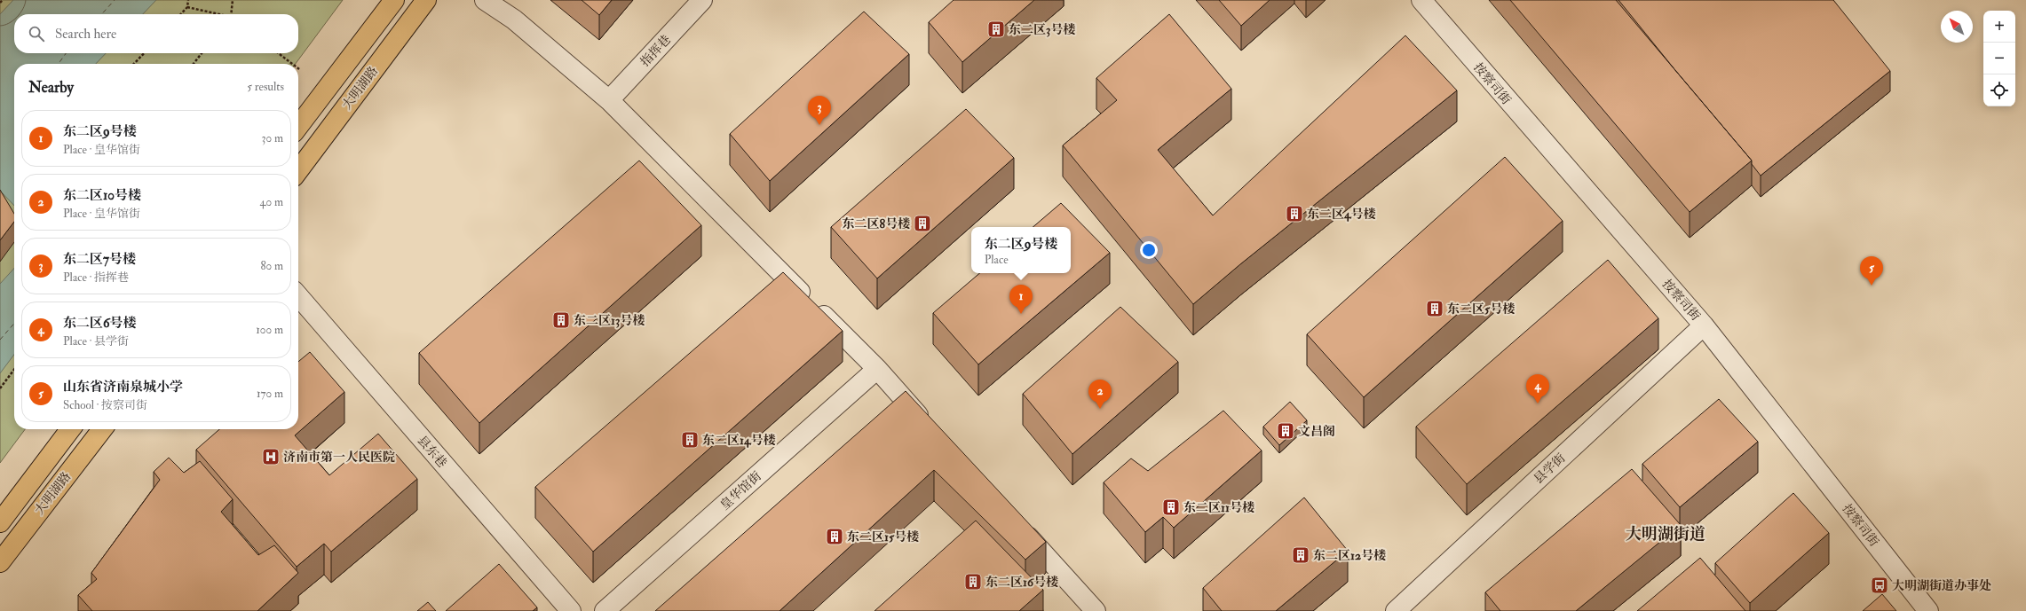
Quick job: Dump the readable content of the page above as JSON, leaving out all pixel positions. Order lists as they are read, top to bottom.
{
  "streets": {
    "main road": ["大明湖路"],
    "street": [
      "指挥巷",
      "按察司街",
      "县东巷",
      "县学街",
      "皇华馆街"
    ]
  },
  "crossings": [
    ["按察司街", "县学街"]
  ],
  "districts": ["大明湖街道"],
  "places": {
    "building": [
      "东二区3号楼",
      "东二区4号楼",
      "东二区8号楼",
      "东二区5号楼",
      "东二区13号楼",
      "文昌阁",
      "东二区14号楼",
      "东二区11号楼",
      "东二区15号楼",
      "东二区12号楼",
      "东二区16号楼"
    ],
    "hospital": ["济南市第一人民医院"],
    "bus stop": ["大明湖街道办事处"]
  },
  "north": "top left",
  "page": {
    "map_buttons": ["+", "−"],
    "search": "Search here",
    "heading": ["Nearby", "5 results"],
    "pins": [
      "3",
      "5",
      "1",
      "4",
      "2"
    ],
    "list": [
      {
        "mark": "1",
        "name": "东二区9号楼",
        "note": "Place · 皇华馆街",
        "value": "30 m"
      },
      {
        "mark": "2",
        "name": "东二区10号楼",
        "note": "Place · 皇华馆街",
        "value": "40 m"
      },
      {
        "mark": "3",
        "name": "东二区7号楼",
        "note": "Place · 指挥巷",
        "value": "80 m"
      },
      {
        "mark": "4",
        "name": "东二区6号楼",
        "note": "Place · 县学街",
        "value": "100 m"
      },
      {
        "mark": "5",
        "name": "山东省济南泉城小学",
        "note": "School · 按察司街",
        "value": "170 m"
      }
    ],
    "popup": ["东二区9号楼", "Place"]
  }
}
